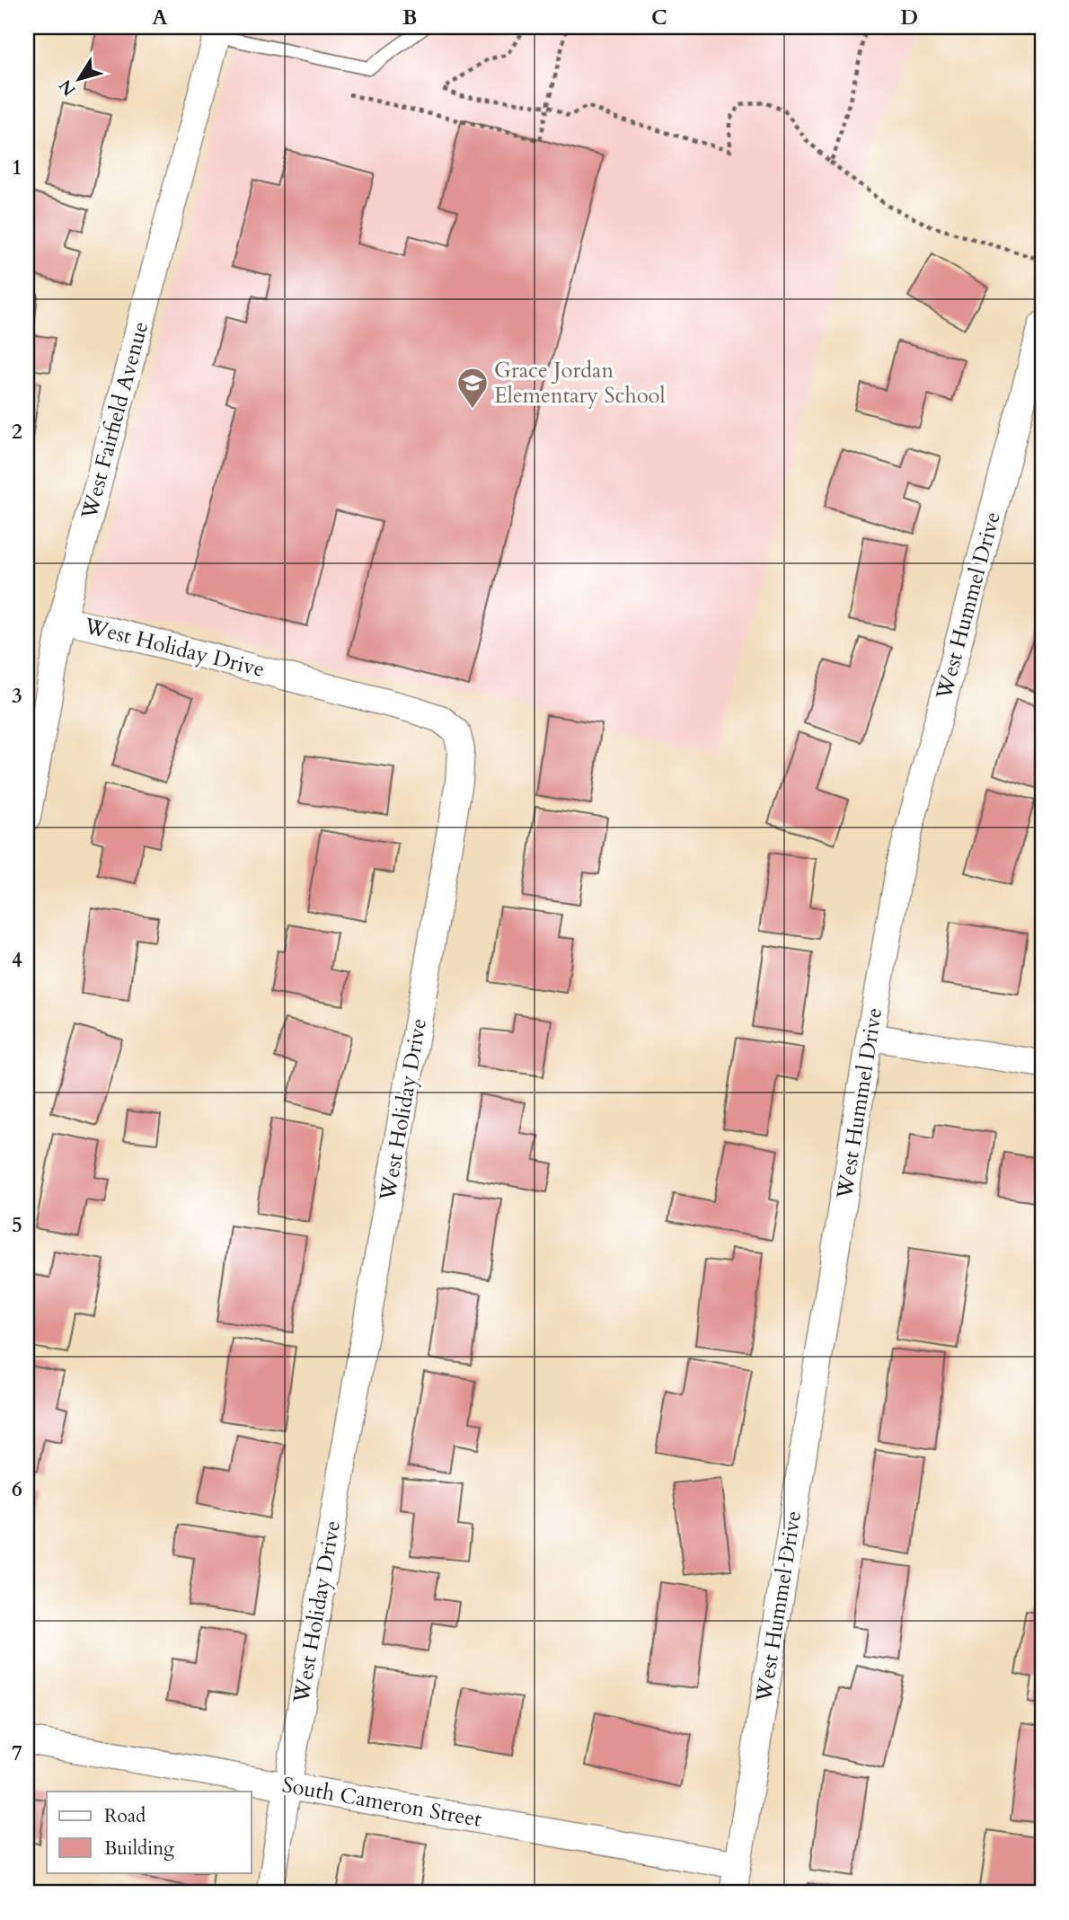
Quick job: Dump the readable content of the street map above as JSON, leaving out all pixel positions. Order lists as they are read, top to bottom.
{
  "streets": {
    "street": [
      "West Fairfield Avenue",
      "West Hummel Drive",
      "West Holiday Drive",
      "South Cameron Street"
    ]
  },
  "crossings": [
    ["West Fairfield Avenue", "West Holiday Drive"],
    ["West Hummel Drive", "South Cameron Street"],
    ["West Holiday Drive", "South Cameron Street"]
  ],
  "places": {
    "school or university": ["Grace Jordan Elementary School"]
  },
  "legend": ["Road", "Building"],
  "north": "bottom left",
  "grid": {
    "columns": [
      "A",
      "B",
      "C",
      "D"
    ],
    "rows": [
      "1",
      "2",
      "3",
      "4",
      "5",
      "6",
      "7"
    ]
  }
}
